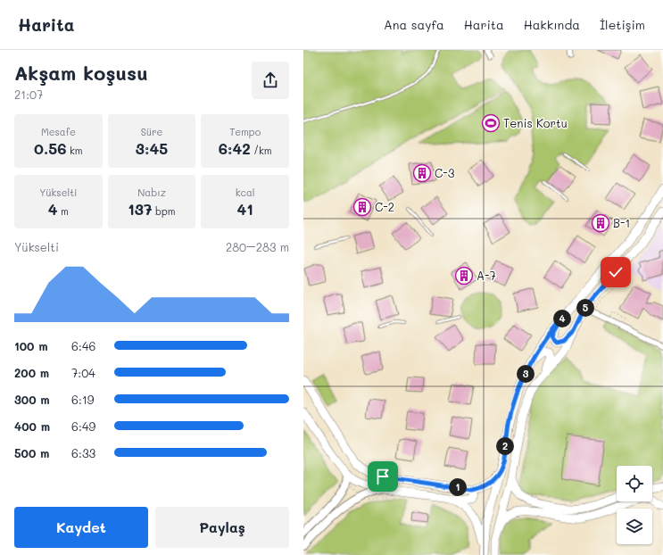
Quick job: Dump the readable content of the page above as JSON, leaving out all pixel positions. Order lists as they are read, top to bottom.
{
  "places": {
    "sports": ["Tenis Kortu"],
    "building": [
      "C-3",
      "C-2",
      "B-1",
      "A-7"
    ]
  },
  "page": {
    "header": "Harita",
    "nav": [
      "Ana sayfa",
      "Harita",
      "Hakkında",
      "İletişim"
    ],
    "heading": ["Akşam koşusu", "21:07"],
    "stats": [
      ["Mesafe", "0.56 km"],
      ["Süre", "3:45"],
      ["Tempo", "6:42 /km"],
      ["Yükselti", "4 m"],
      ["Nabız", "137 bpm"],
      ["kcal", "41"]
    ],
    "chart": ["Yükselti", "280–283 m"],
    "pins": [
      "5",
      "4",
      "3",
      "2",
      "1"
    ],
    "list": [
      {
        "name": "100 m",
        "note": "6:46"
      },
      {
        "name": "200 m",
        "note": "7:04"
      },
      {
        "name": "300 m",
        "note": "6:19"
      },
      {
        "name": "400 m",
        "note": "6:49"
      },
      {
        "name": "500 m",
        "note": "6:33"
      }
    ],
    "buttons": ["Kaydet", "Paylaş"]
  }
}
